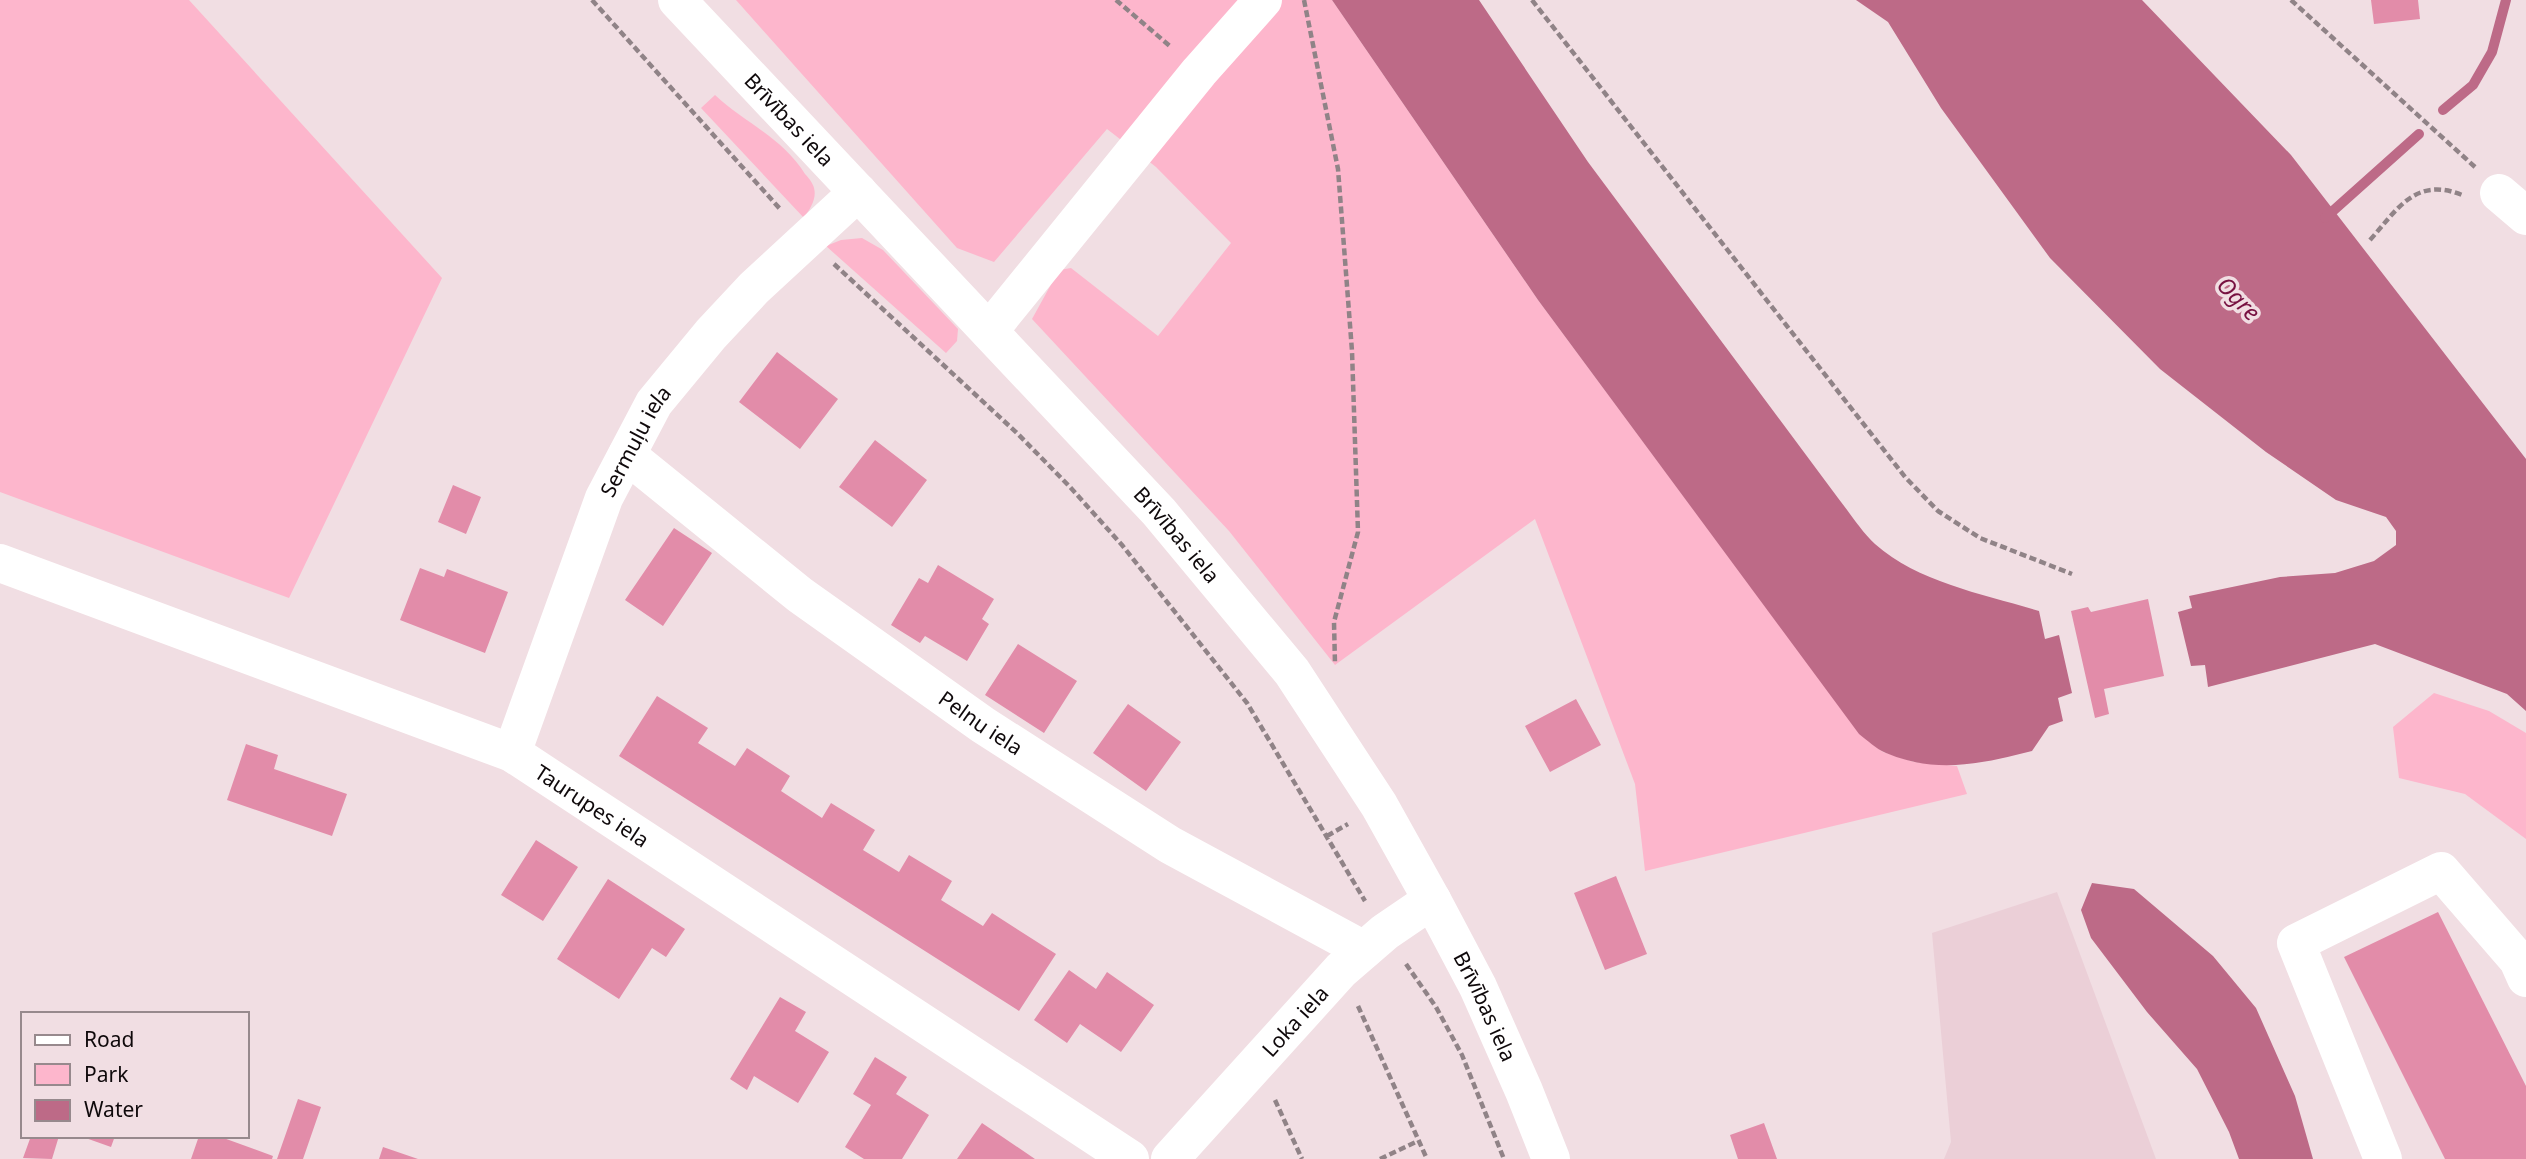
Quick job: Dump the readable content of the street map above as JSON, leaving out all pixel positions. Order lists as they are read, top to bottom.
{
  "streets": {
    "street": [
      "Brīvības iela",
      "Sermuļu iela",
      "Pelnu iela",
      "Taurupes iela",
      "Loka iela"
    ]
  },
  "crossings": [
    ["Brīvības iela", "Sermuļu iela"],
    ["Brīvības iela", "Loka iela"],
    ["Sermuļu iela", "Pelnu iela"],
    ["Sermuļu iela", "Taurupes iela"],
    ["Pelnu iela", "Loka iela"]
  ],
  "water": ["Ogre"],
  "legend": ["Road", "Park", "Water"]
}
